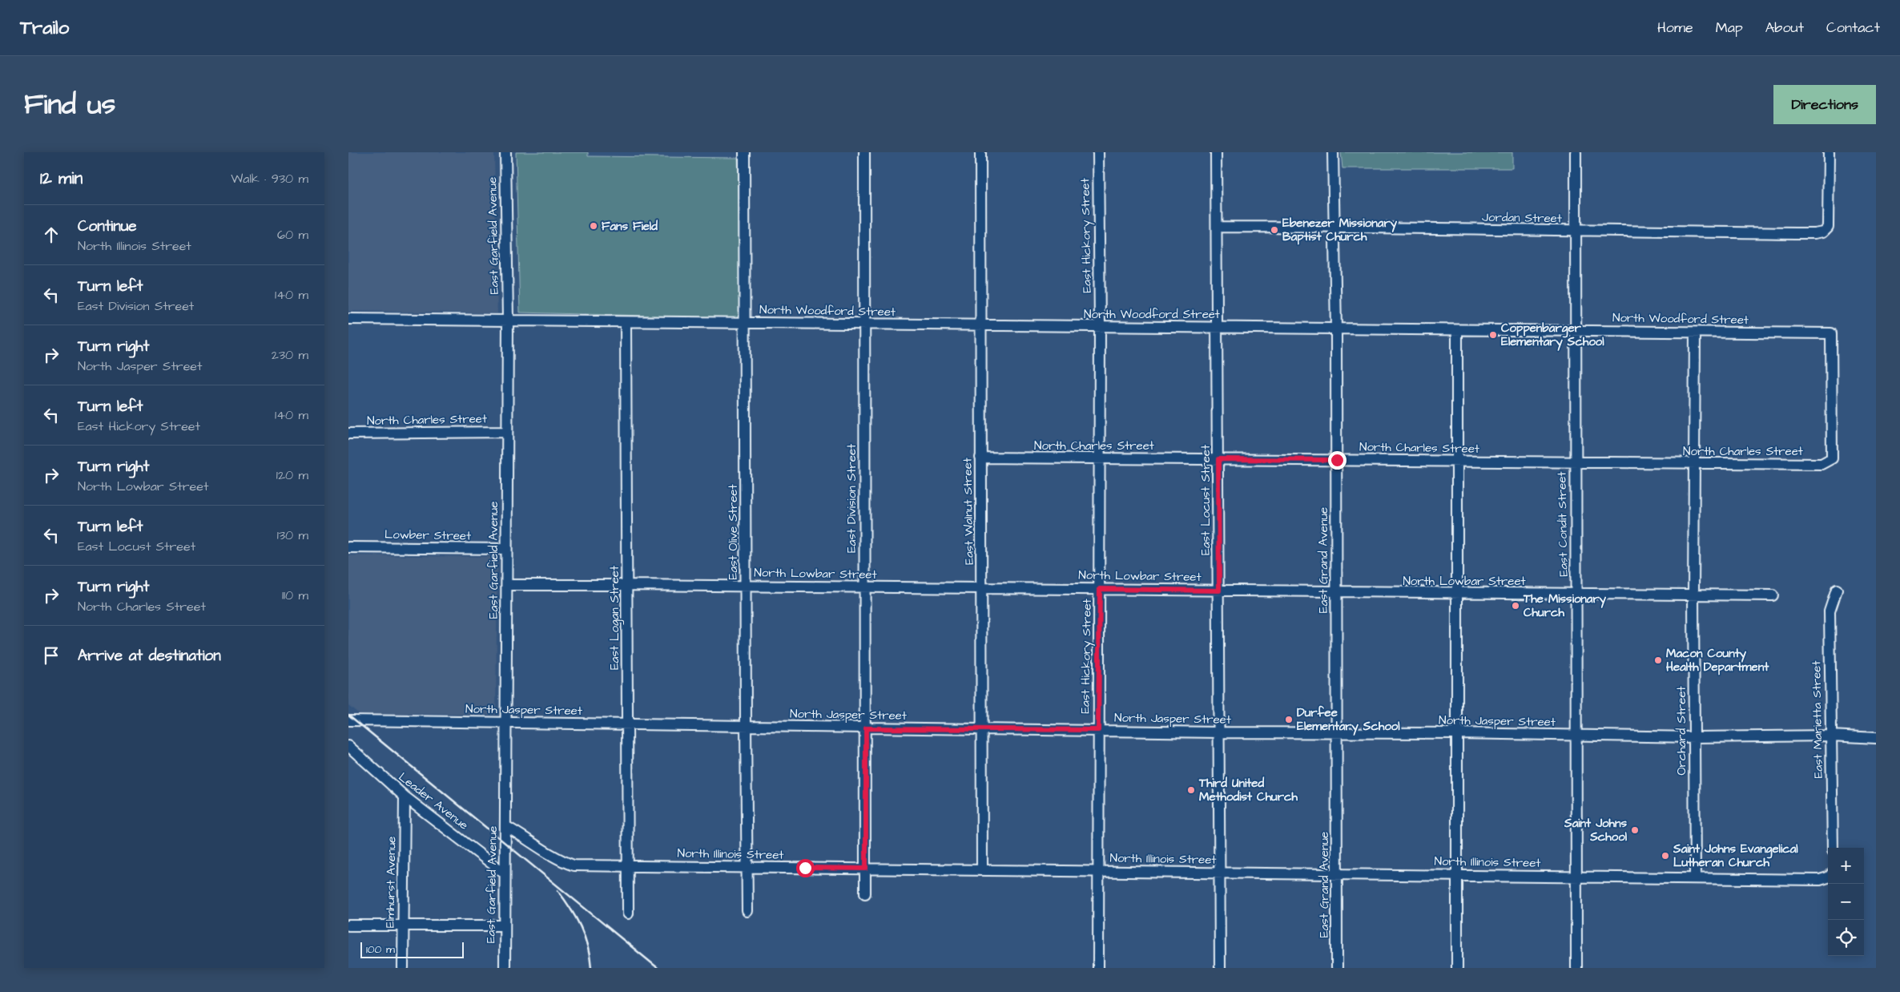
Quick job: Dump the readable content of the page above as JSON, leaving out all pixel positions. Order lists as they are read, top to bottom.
{
  "streets": {
    "street": [
      "Jordan Street",
      "East Garfield Avenue",
      "East Hickory Street",
      "North Woodford Street",
      "North Charles Street",
      "East Division Street",
      "East Locust Street",
      "East Walnut Street",
      "East Condit Street",
      "East Olive Street",
      "Lowber Street",
      "East Grand Avenue",
      "North Lowbar Street",
      "East Logan Street",
      "North Jasper Street",
      "East Marietta Street",
      "Orchard Street",
      "Leader Avenue",
      "North Illinois Street",
      "Elmhurst Avenue"
    ]
  },
  "crossings": [
    ["Jordan Street", "East Locust Street"],
    ["Jordan Street", "East Condit Street"],
    ["Jordan Street", "East Grand Avenue"],
    ["East Garfield Avenue", "North Woodford Street"],
    ["East Garfield Avenue", "North Charles Street"],
    ["East Garfield Avenue", "Lowber Street"],
    ["East Garfield Avenue", "North Lowbar Street"],
    ["East Garfield Avenue", "North Jasper Street"],
    ["East Garfield Avenue", "Leader Avenue"],
    ["East Garfield Avenue", "North Illinois Street"],
    ["East Hickory Street", "North Woodford Street"],
    ["East Hickory Street", "North Charles Street"],
    ["East Hickory Street", "North Lowbar Street"],
    ["East Hickory Street", "North Jasper Street"],
    ["East Hickory Street", "North Illinois Street"],
    ["North Woodford Street", "North Charles Street"],
    ["North Woodford Street", "East Division Street"],
    ["North Woodford Street", "East Locust Street"],
    ["North Woodford Street", "East Walnut Street"],
    ["North Woodford Street", "East Condit Street"],
    ["North Woodford Street", "East Olive Street"],
    ["North Woodford Street", "East Grand Avenue"],
    ["North Woodford Street", "East Logan Street"],
    ["North Woodford Street", "Orchard Street"],
    ["North Charles Street", "East Locust Street"],
    ["North Charles Street", "East Walnut Street"],
    ["North Charles Street", "East Condit Street"],
    ["North Charles Street", "East Grand Avenue"],
    ["North Charles Street", "Orchard Street"],
    ["East Division Street", "North Lowbar Street"],
    ["East Division Street", "North Jasper Street"],
    ["East Division Street", "North Illinois Street"],
    ["East Locust Street", "North Lowbar Street"],
    ["East Locust Street", "North Jasper Street"],
    ["East Locust Street", "North Illinois Street"],
    ["East Walnut Street", "North Lowbar Street"],
    ["East Walnut Street", "North Jasper Street"],
    ["East Walnut Street", "North Illinois Street"],
    ["East Condit Street", "North Lowbar Street"],
    ["East Condit Street", "North Jasper Street"],
    ["East Condit Street", "North Illinois Street"],
    ["East Olive Street", "North Lowbar Street"],
    ["East Olive Street", "North Jasper Street"],
    ["East Olive Street", "North Illinois Street"],
    ["East Grand Avenue", "North Lowbar Street"],
    ["East Grand Avenue", "North Jasper Street"],
    ["East Grand Avenue", "North Illinois Street"],
    ["North Lowbar Street", "East Logan Street"],
    ["North Lowbar Street", "Orchard Street"],
    ["East Logan Street", "North Jasper Street"],
    ["East Logan Street", "North Illinois Street"],
    ["North Jasper Street", "East Marietta Street"],
    ["North Jasper Street", "Orchard Street"],
    ["Orchard Street", "North Illinois Street"],
    ["Leader Avenue", "Elmhurst Avenue"]
  ],
  "places": [
    "Fans Field",
    "Ebenezer Missionary Baptist Church",
    "Coppenbarger Elementary School",
    "The Missionary Church",
    "Macon County Health Department",
    "Durfee Elementary School",
    "Third United Methodist Church",
    "Saint Johns School",
    "Saint Johns Evangelical Lutheran Church"
  ],
  "scale_bar": "100 m",
  "page": {
    "header": "Trailo",
    "nav": [
      "Home",
      "Map",
      "About",
      "Contact"
    ],
    "title": "Find us",
    "buttons": "Directions",
    "heading": ["12 min", "Walk · 930 m"],
    "list": [
      ["Continue", "North Illinois Street", "60 m"],
      ["Turn left", "East Division Street", "140 m"],
      ["Turn right", "North Jasper Street", "230 m"],
      ["Turn left", "East Hickory Street", "140 m"],
      ["Turn right", "North Lowbar Street", "120 m"],
      ["Turn left", "East Locust Street", "130 m"],
      ["Turn right", "North Charles Street", "110 m"],
      "Arrive at destination"
    ],
    "map_buttons": ["+", "−"],
    "scale": "100 m"
  }
}
